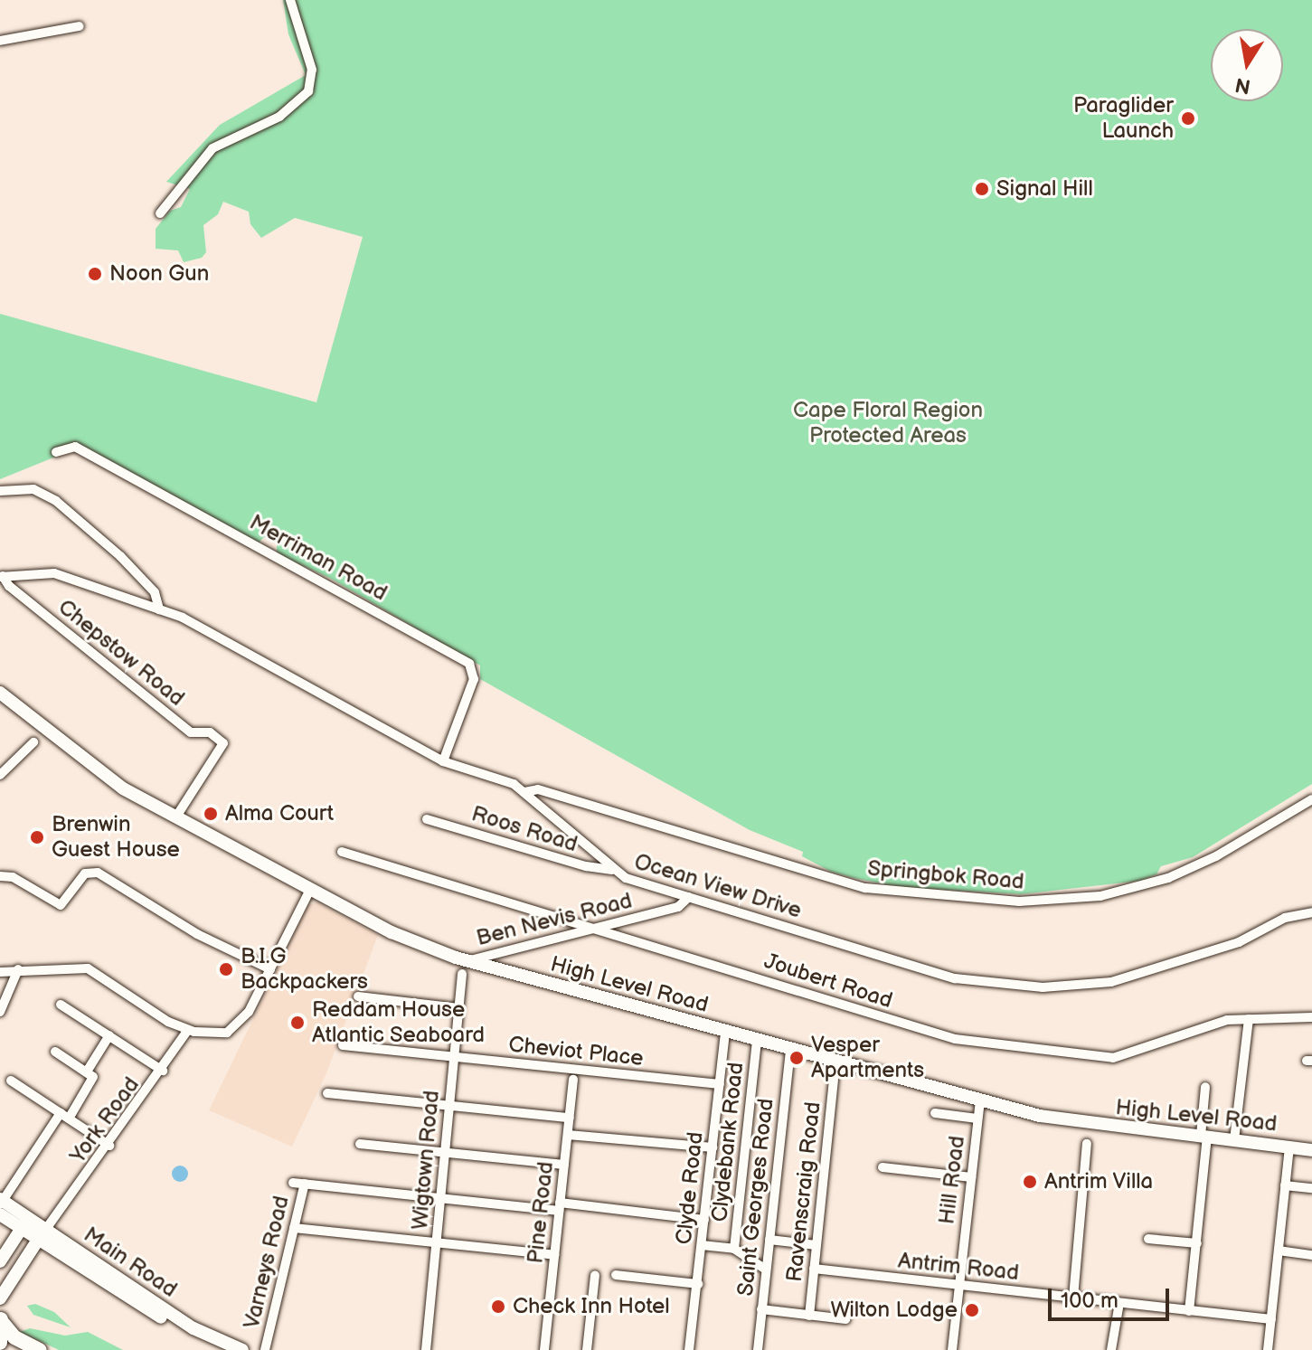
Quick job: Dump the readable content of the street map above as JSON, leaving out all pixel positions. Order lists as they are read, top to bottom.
{
  "streets": {
    "street": [
      "Merriman Road",
      "Chepstow Road",
      "Roos Road",
      "Springbok Road",
      "Ocean View Drive",
      "Ben Nevis Road",
      "Joubert Road",
      "High Level Road",
      "Cheviot Place",
      "York Road",
      "Clydebank Road",
      "Wigtown Road",
      "Hill Road",
      "Clyde Road",
      "Ravenscraig Road",
      "Saint Georges Road",
      "Pine Road",
      "Main Road",
      "Varneys Road",
      "Antrim Road"
    ]
  },
  "crossings": [
    ["Merriman Road", "Ocean View Drive"],
    ["Chepstow Road", "Ocean View Drive"],
    ["Chepstow Road", "High Level Road"],
    ["Roos Road", "Ocean View Drive"],
    ["Springbok Road", "Ocean View Drive"],
    ["Ocean View Drive", "Ben Nevis Road"],
    ["Ben Nevis Road", "Joubert Road"],
    ["Ben Nevis Road", "High Level Road"],
    ["Ben Nevis Road", "Wigtown Road"],
    ["High Level Road", "Clydebank Road"],
    ["High Level Road", "Wigtown Road"],
    ["High Level Road", "Hill Road"],
    ["High Level Road", "Clyde Road"],
    ["High Level Road", "Saint Georges Road"],
    ["Cheviot Place", "Wigtown Road"],
    ["Cheviot Place", "Clyde Road"],
    ["York Road", "Main Road"],
    ["Clydebank Road", "Clyde Road"],
    ["Clydebank Road", "Saint Georges Road"],
    ["Hill Road", "Antrim Road"],
    ["Ravenscraig Road", "Saint Georges Road"],
    ["Ravenscraig Road", "Antrim Road"]
  ],
  "parks": ["Cape Floral Region Protected Areas"],
  "places": [
    "Paraglider Launch",
    "Signal Hill",
    "Noon Gun",
    "Alma Court",
    "Brenwin Guest House",
    "B.I.G Backpackers",
    "Reddam House Atlantic Seaboard",
    "Vesper Apartments",
    "Antrim Villa",
    "Check Inn Hotel",
    "Wilton Lodge"
  ],
  "scale_bar": "100 m",
  "north": "bottom"
}
